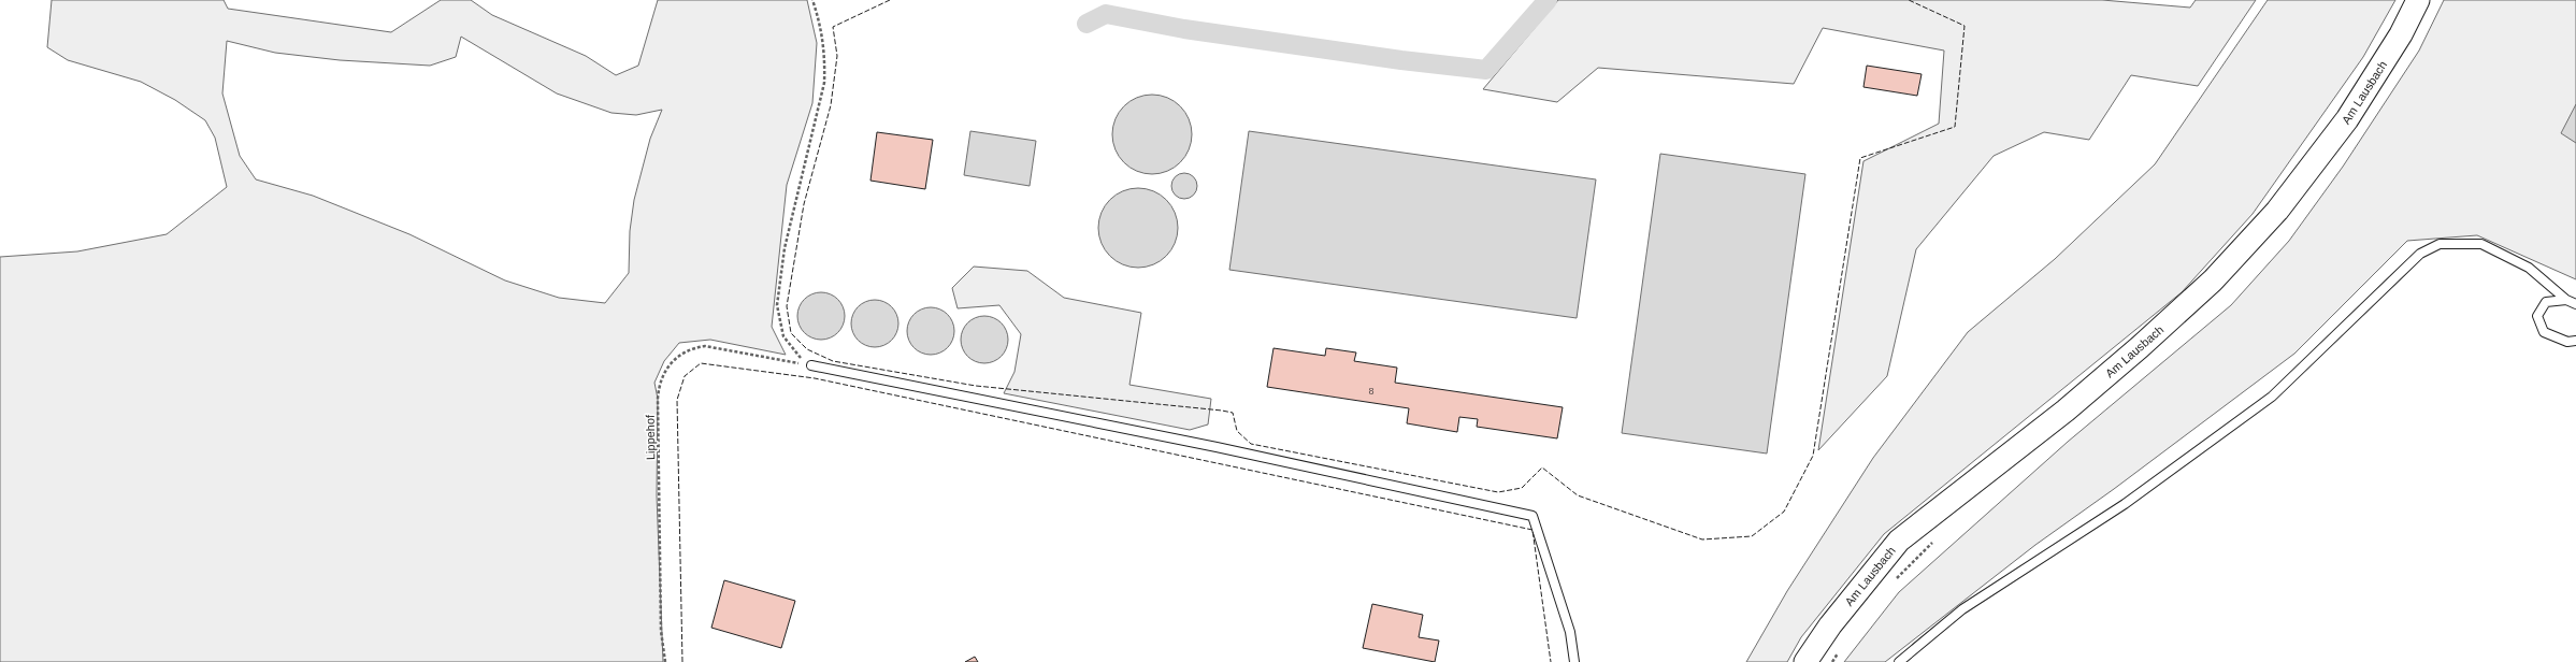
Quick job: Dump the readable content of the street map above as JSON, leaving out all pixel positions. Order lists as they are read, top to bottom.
{
  "streets": {
    "main road": ["Am Lausbach"],
    "path": ["Lippehof"]
  },
  "house_numbers": ["8"]
}
